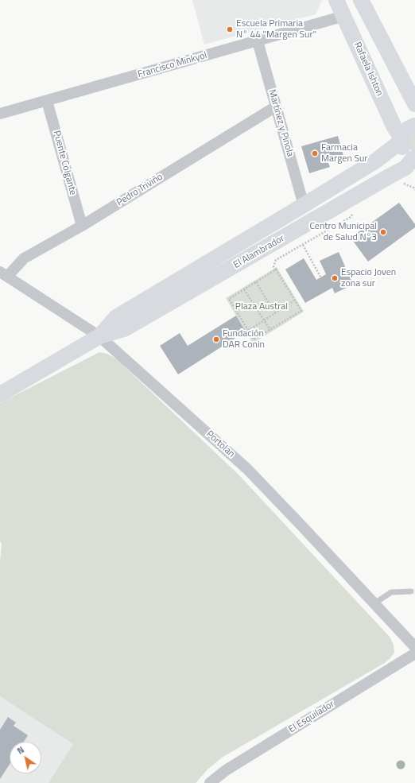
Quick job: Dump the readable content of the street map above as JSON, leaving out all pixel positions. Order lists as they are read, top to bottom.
{
  "streets": {
    "main road": ["Rafaela Ishton", "El Alambrador"],
    "street": [
      "Francisco Minkyol",
      "Martínez y Pinola",
      "Puente Colgante",
      "Pedro Triviño",
      "Portolan",
      "El Esquilador"
    ]
  },
  "crossings": [
    ["Francisco Minkyol", "Rafaela Ishton"],
    ["Francisco Minkyol", "Martínez y Pinola"],
    ["Francisco Minkyol", "Puente Colgante"],
    ["Rafaela Ishton", "El Alambrador"],
    ["Martínez y Pinola", "Pedro Triviño"],
    ["Martínez y Pinola", "El Alambrador"],
    ["Puente Colgante", "Pedro Triviño"],
    ["Pedro Triviño", "Portolan"],
    ["El Alambrador", "Portolan"]
  ],
  "parks": ["Plaza Austral"],
  "places": [
    "Escuela Primaria N° 44 \"Margen Sur\"",
    "Farmacia Margen Sur",
    "Centro Municipal de Salud N°3",
    "Espacio Joven zona sur",
    "Fundación DAR Conin"
  ],
  "north": "top left"
}
